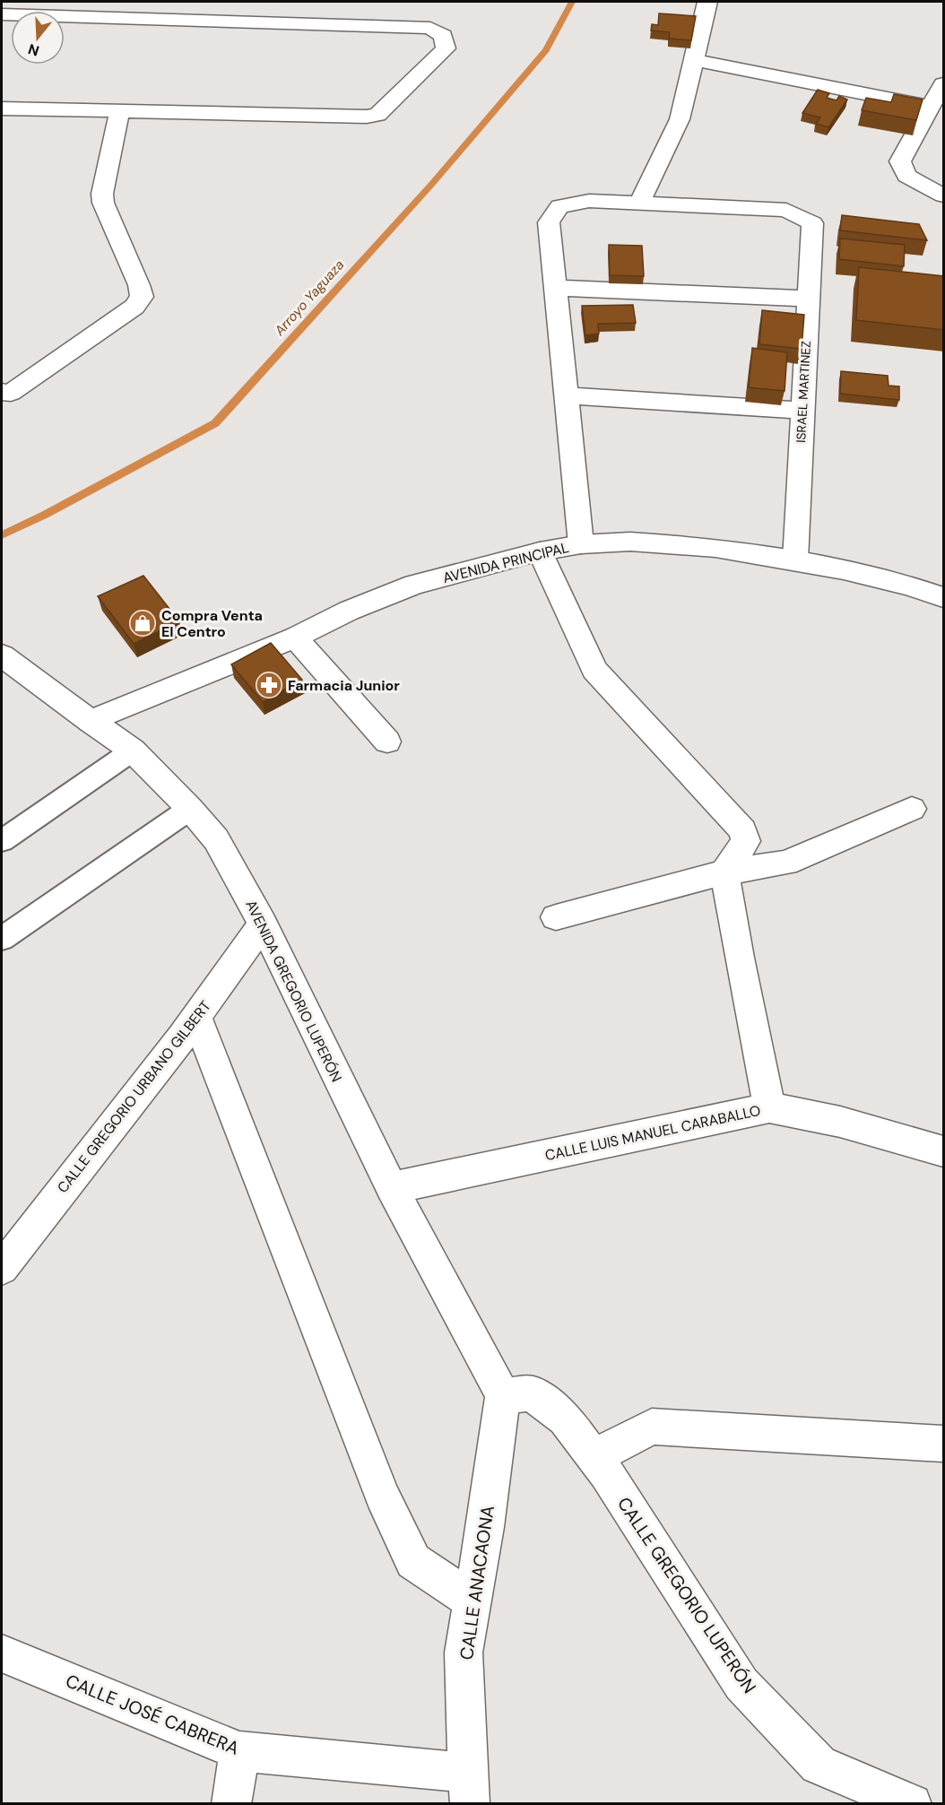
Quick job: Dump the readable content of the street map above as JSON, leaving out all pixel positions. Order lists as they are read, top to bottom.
{
  "streets": {
    "street": [
      "ISRAEL MARTINEZ",
      "AVENIDA PRINCIPAL",
      "AVENIDA GREGORIO LUPERÓN",
      "CALLE GREGORIO URBANO GILBERT",
      "CALLE LUIS MANUEL CARABALLO",
      "CALLE ANACAONA",
      "CALLE GREGORIO LUPERÓN",
      "CALLE JOSÉ CABRERA"
    ]
  },
  "crossings": [
    ["ISRAEL MARTINEZ", "AVENIDA PRINCIPAL"],
    ["AVENIDA PRINCIPAL", "AVENIDA GREGORIO LUPERÓN"],
    ["AVENIDA GREGORIO LUPERÓN", "CALLE GREGORIO URBANO GILBERT"],
    ["AVENIDA GREGORIO LUPERÓN", "CALLE LUIS MANUEL CARABALLO"],
    ["AVENIDA GREGORIO LUPERÓN", "CALLE ANACAONA"],
    ["AVENIDA GREGORIO LUPERÓN", "CALLE GREGORIO LUPERÓN"],
    ["CALLE ANACAONA", "CALLE GREGORIO LUPERÓN"],
    ["CALLE ANACAONA", "CALLE JOSÉ CABRERA"]
  ],
  "water": ["Arroyo Yaguaza"],
  "places": {
    "shop": ["Compra Venta El Centro"],
    "pharmacy": ["Farmacia Junior"]
  },
  "north": "bottom"
}
